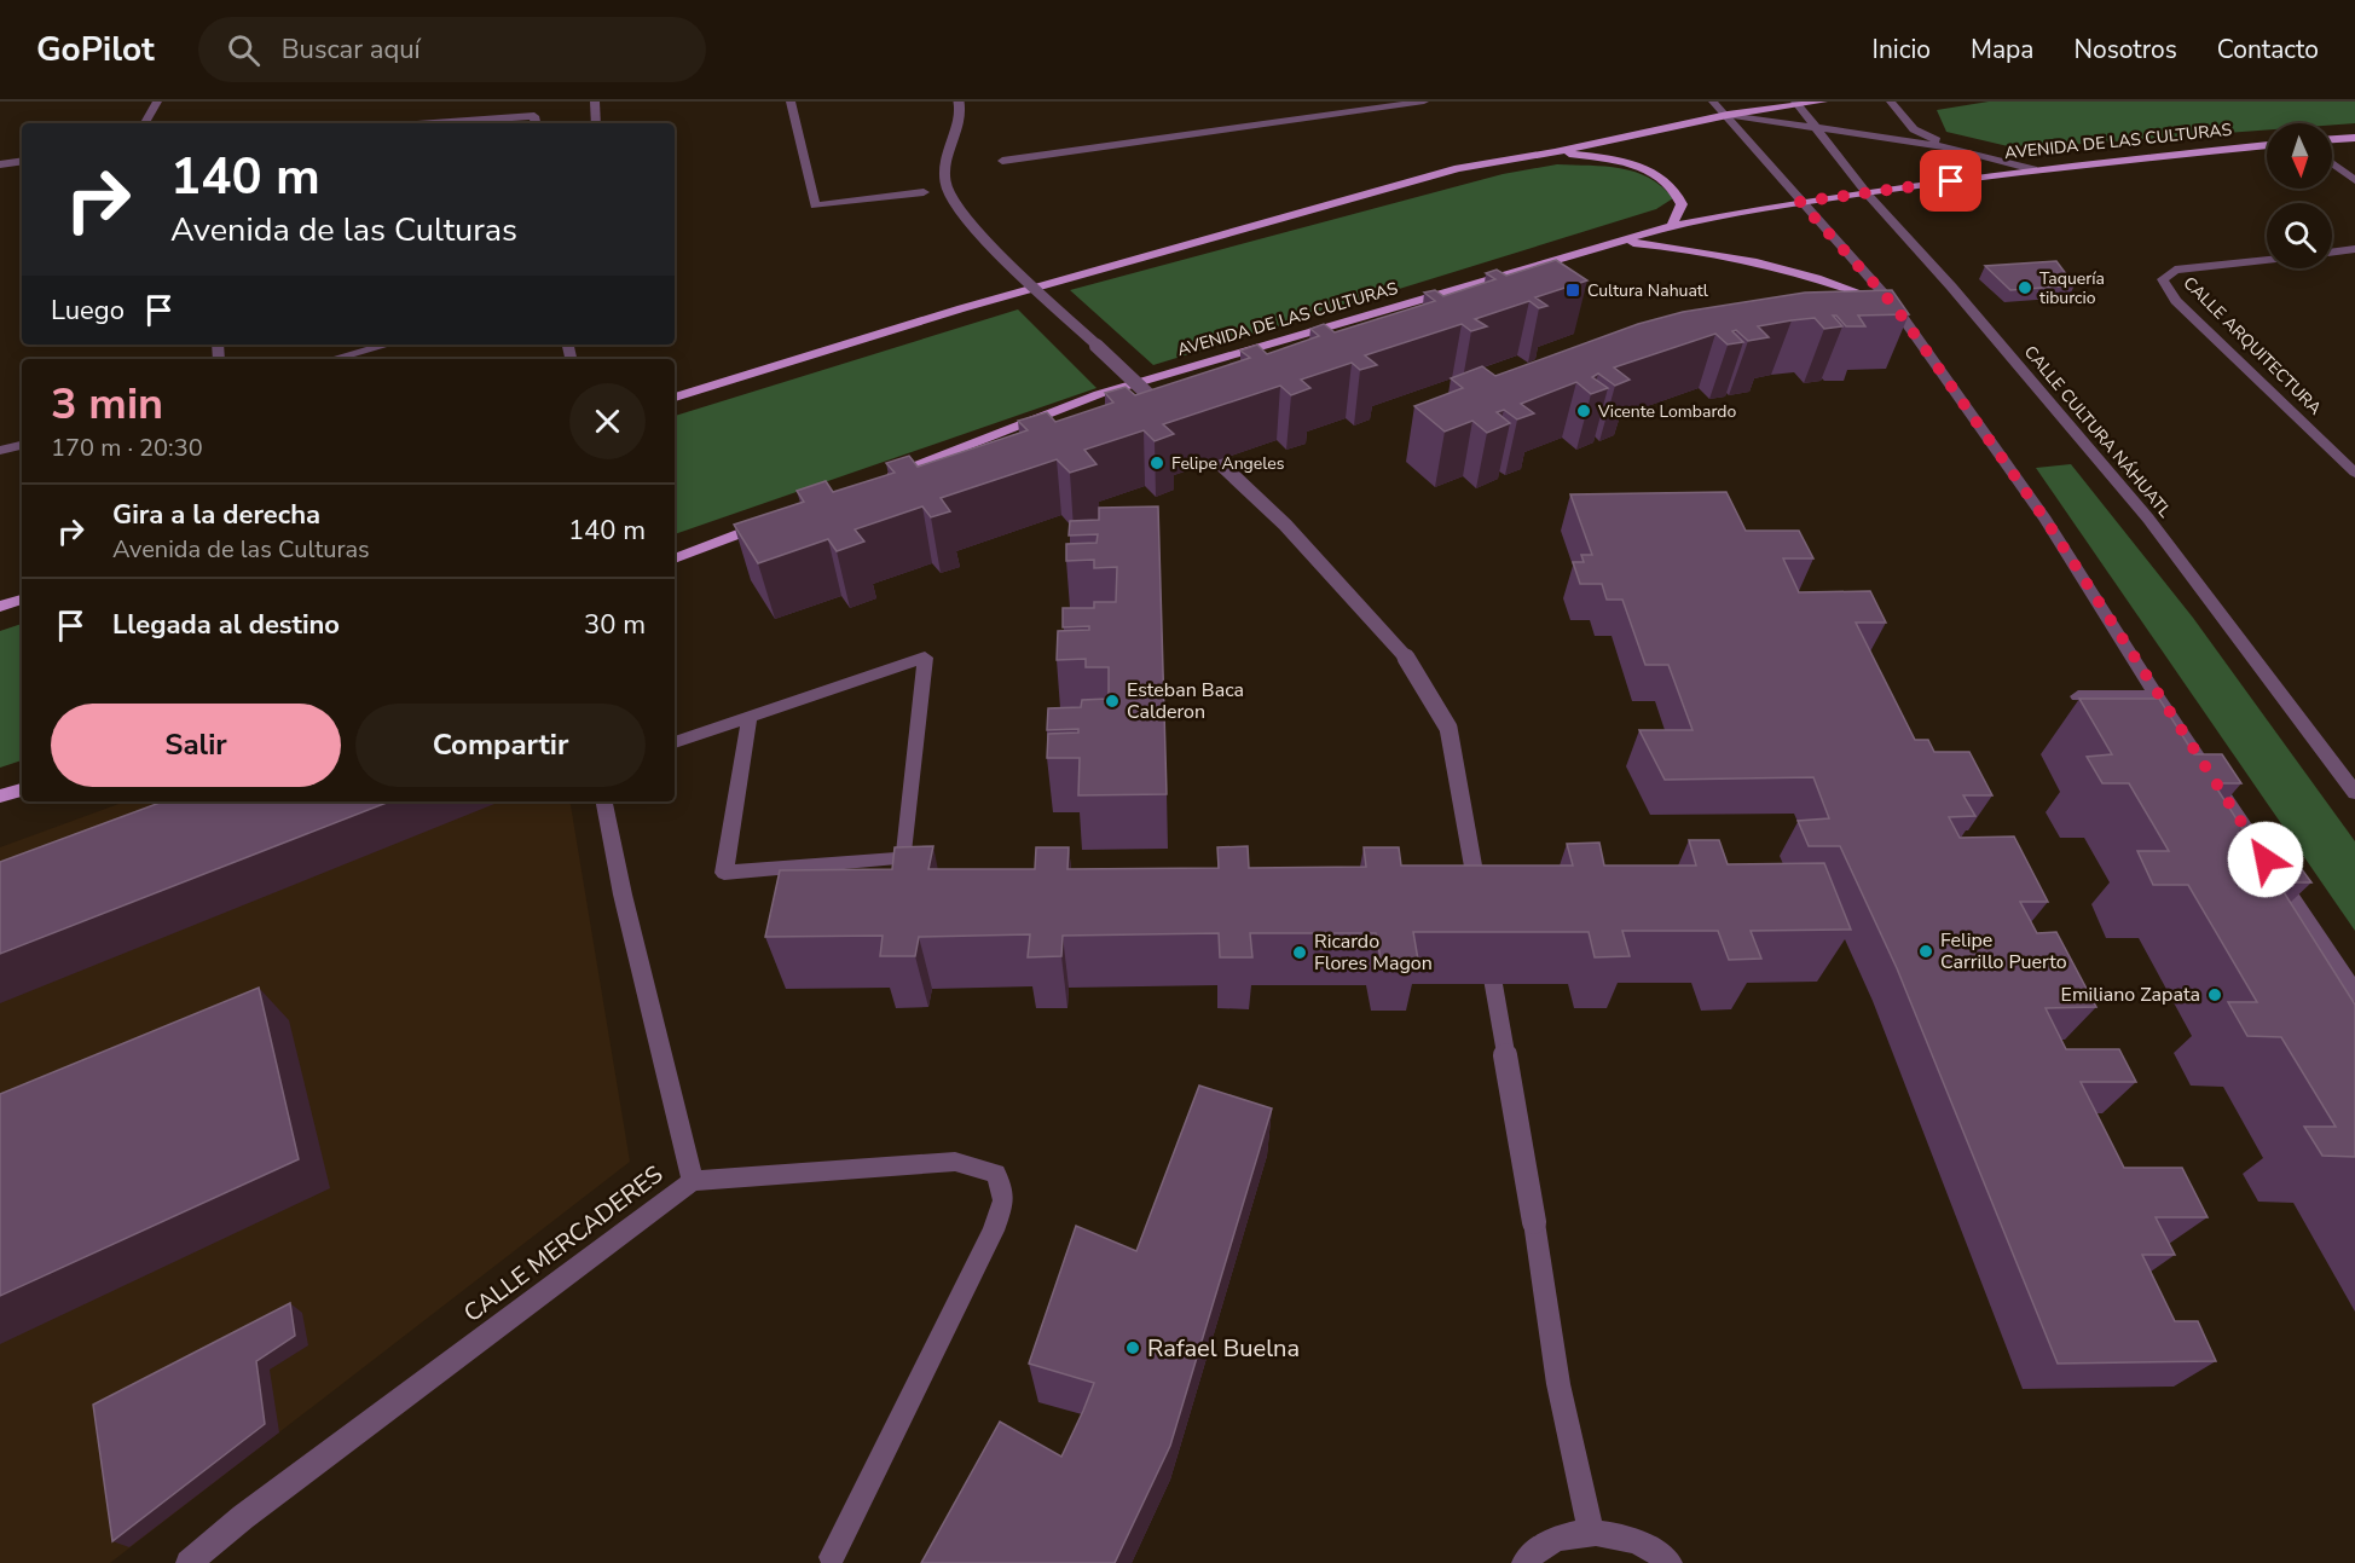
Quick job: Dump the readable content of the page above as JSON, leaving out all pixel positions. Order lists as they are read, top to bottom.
{
  "streets": {
    "main road": ["AVENIDA DE LAS CULTURAS"],
    "street": ["CALLE ARQUITECTURA", "CALLE CULTURA NÁHUATL", "CALLE MERCADERES"]
  },
  "crossings": [
    ["AVENIDA DE LAS CULTURAS", "CALLE CULTURA NÁHUATL"]
  ],
  "places": {
    "other": [
      "Taquería tiburcio",
      "Vicente Lombardo",
      "Felipe Angeles",
      "Esteban Baca Calderon",
      "Felipe Carrillo Puerto",
      "Ricardo Flores Magon",
      "Emiliano Zapata",
      "Rafael Buelna"
    ],
    "transit": ["Cultura Nahuatl"]
  },
  "north": "bottom",
  "page": {
    "header": "GoPilot",
    "search": "Buscar aquí",
    "nav": [
      "Inicio",
      "Mapa",
      "Nosotros",
      "Contacto"
    ],
    "turn": ["140 m", "Avenida de las Culturas"],
    "then": "Luego",
    "heading": ["3 min", "170 m · 20:30"],
    "list": [
      {
        "name": "Gira a la derecha",
        "note": "Avenida de las Culturas",
        "value": "140 m"
      },
      {
        "name": "Llegada al destino",
        "value": "30 m"
      }
    ],
    "buttons": ["Salir", "Compartir"]
  }
}
